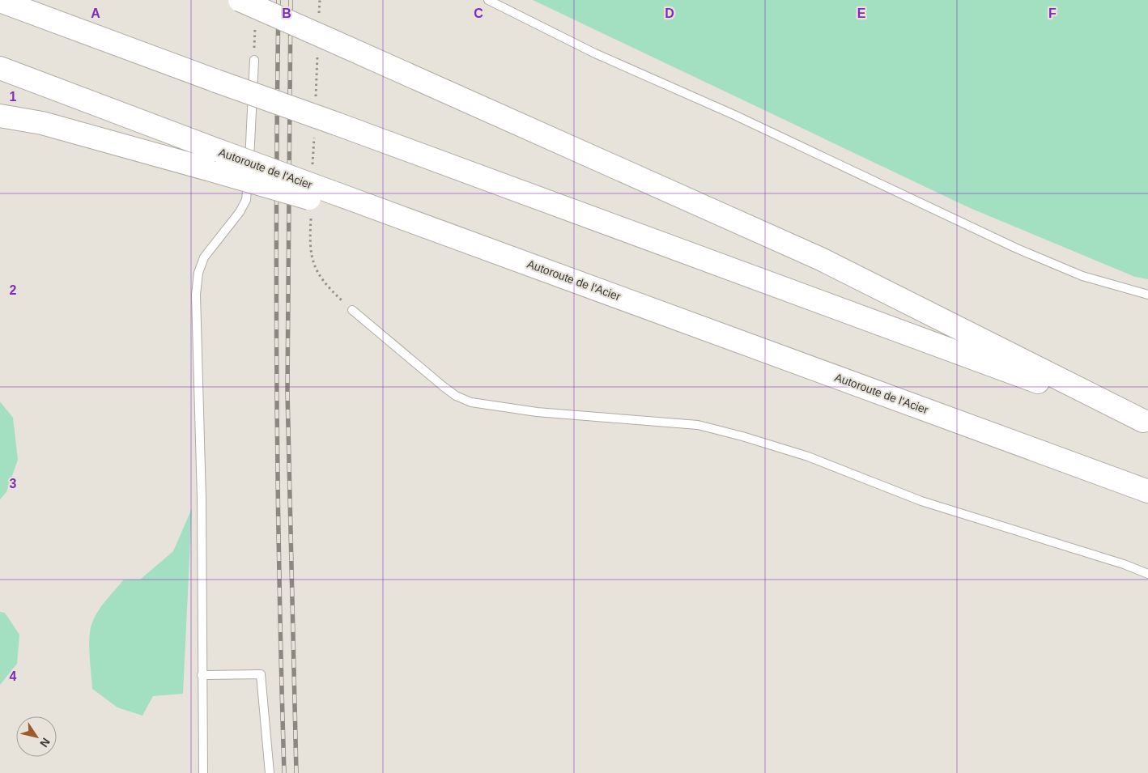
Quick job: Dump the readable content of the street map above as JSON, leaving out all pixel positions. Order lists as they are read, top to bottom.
{
  "streets": {
    "highway": ["Autoroute de l'Acier"]
  },
  "north": "bottom right",
  "grid": {
    "columns": [
      "A",
      "B",
      "C",
      "D",
      "E",
      "F"
    ],
    "rows": [
      "1",
      "2",
      "3",
      "4"
    ]
  }
}
